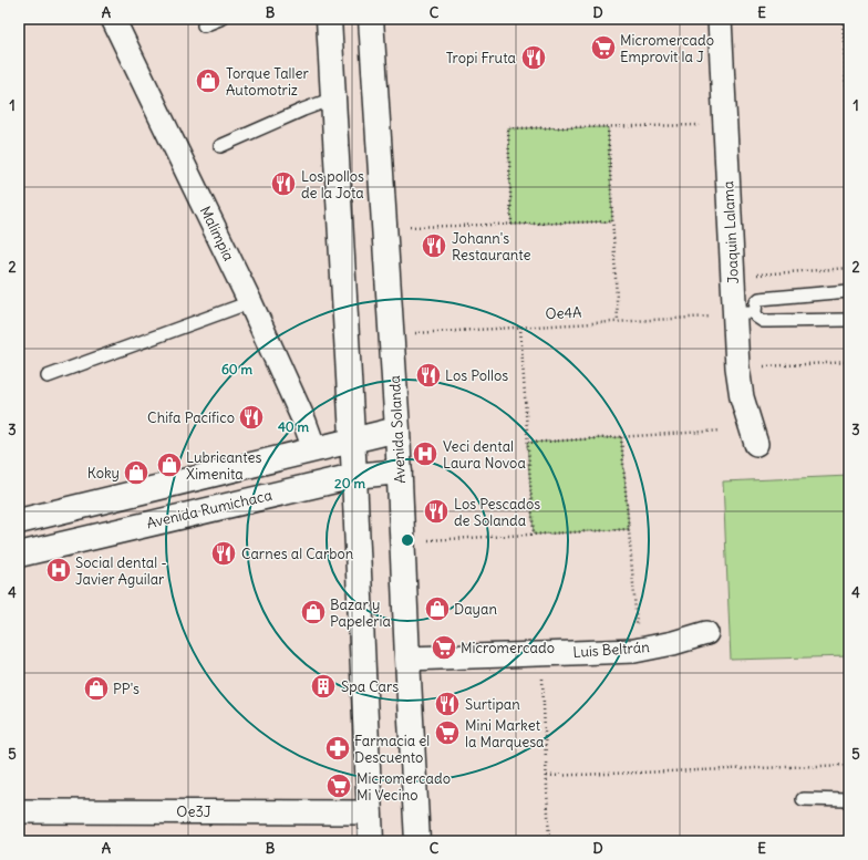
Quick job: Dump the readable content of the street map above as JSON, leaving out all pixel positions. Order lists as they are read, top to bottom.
{
  "streets": {
    "street": [
      "Joaquin Lalama",
      "Malimpia",
      "Avenida Solanda",
      "Avenida Rumichaca",
      "Luis Beltrán",
      "Oe3J"
    ],
    "path": ["Oe4A"]
  },
  "crossings": [
    ["Joaquin Lalama", "Oe4A"],
    ["Avenida Solanda", "Avenida Rumichaca"],
    ["Avenida Solanda", "Luis Beltrán"]
  ],
  "places": {
    "supermarket": [
      "Micromercado Emprovit la J",
      "Micromercado",
      "Mini Market la Marquesa",
      "Micromercado Mi Vecino"
    ],
    "restaurant": [
      "Tropi Fruta",
      "Los pollos de la Jota",
      "Johann's Restaurante",
      "Los Pollos",
      "Chifa Pacífico",
      "Los Pescados de Solanda",
      "Carnes al Carbon",
      "Surtipan"
    ],
    "shop": [
      "Torque Taller Automotriz",
      "Lubricantes Ximenita",
      "Koky",
      "Dayan",
      "Bazar y Papeleria",
      "PP's"
    ],
    "hospital": ["Veci dental Laura Novoa", "Social dental - Javier Aguilar"],
    "building": ["Spa Cars"],
    "pharmacy": ["Farmacia el Descuento"]
  },
  "grid": {
    "columns": [
      "A",
      "B",
      "C",
      "D",
      "E"
    ],
    "rows": [
      "1",
      "2",
      "3",
      "4",
      "5"
    ]
  },
  "rings": ["60 m", "40 m", "20 m"]
}
